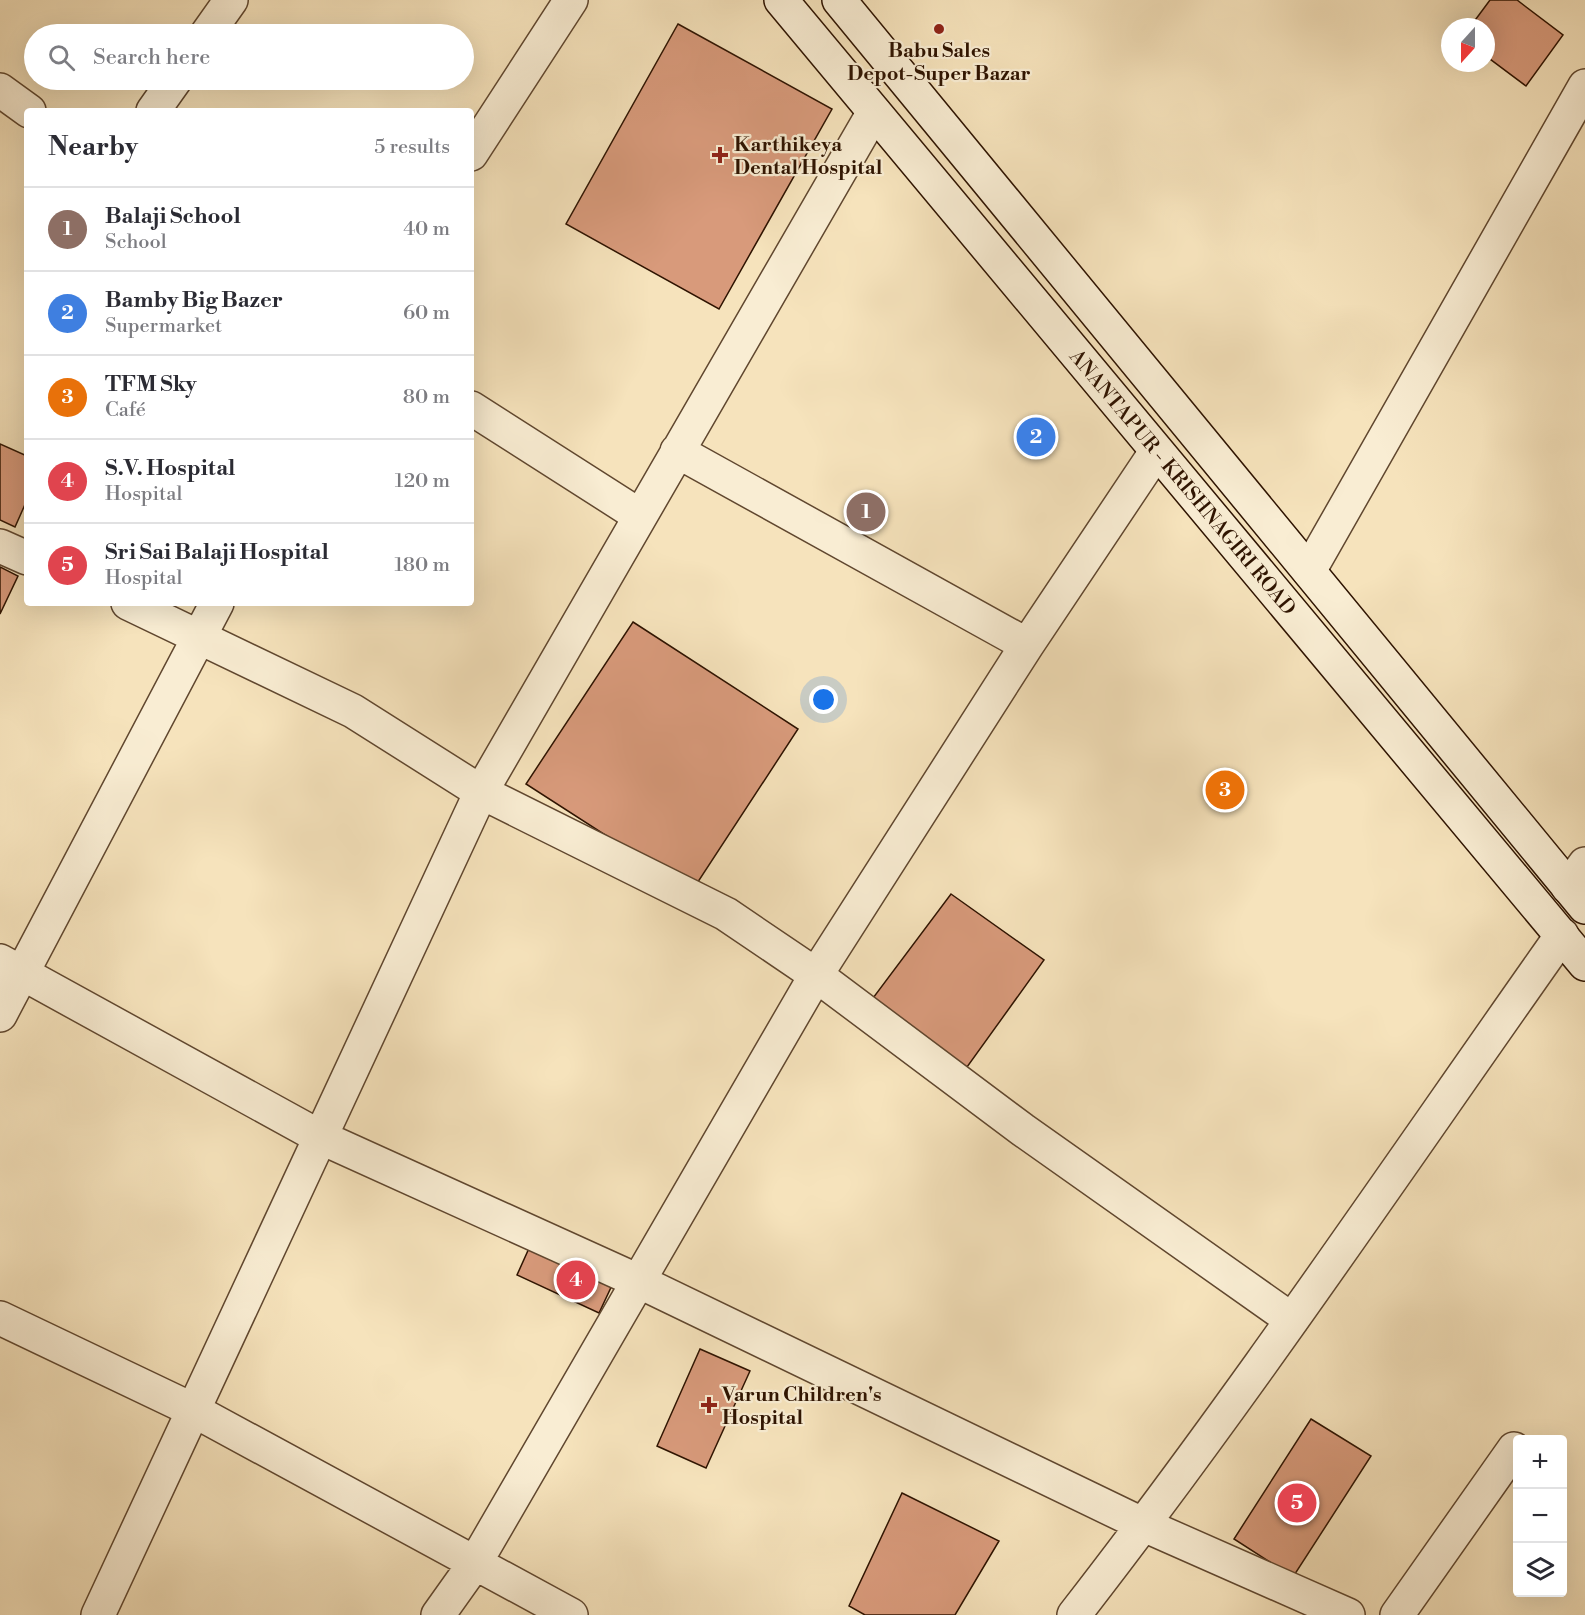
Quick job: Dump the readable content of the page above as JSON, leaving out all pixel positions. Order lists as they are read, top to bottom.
{
  "streets": {
    "street": ["ANANTAPUR - KRISHNAGIRI ROAD"]
  },
  "places": {
    "other": ["Babu Sales Depot-Super Bazar"],
    "health": ["Karthikeya Dental Hospital", "Varun Children's Hospital"]
  },
  "north": "bottom",
  "page": {
    "search": "Search here",
    "heading": ["Nearby", "5 results"],
    "list": [
      {
        "mark": "1",
        "name": "Balaji School",
        "note": "School",
        "value": "40 m"
      },
      {
        "mark": "2",
        "name": "Bamby Big Bazer",
        "note": "Supermarket",
        "value": "60 m"
      },
      {
        "mark": "3",
        "name": "TFM Sky",
        "note": "Café",
        "value": "80 m"
      },
      {
        "mark": "4",
        "name": "S.V. Hospital",
        "note": "Hospital",
        "value": "120 m"
      },
      {
        "mark": "5",
        "name": "Sri Sai Balaji Hospital",
        "note": "Hospital",
        "value": "180 m"
      }
    ],
    "pins": [
      "2",
      "1",
      "3",
      "4",
      "5"
    ],
    "map_buttons": ["+", "−"]
  }
}
